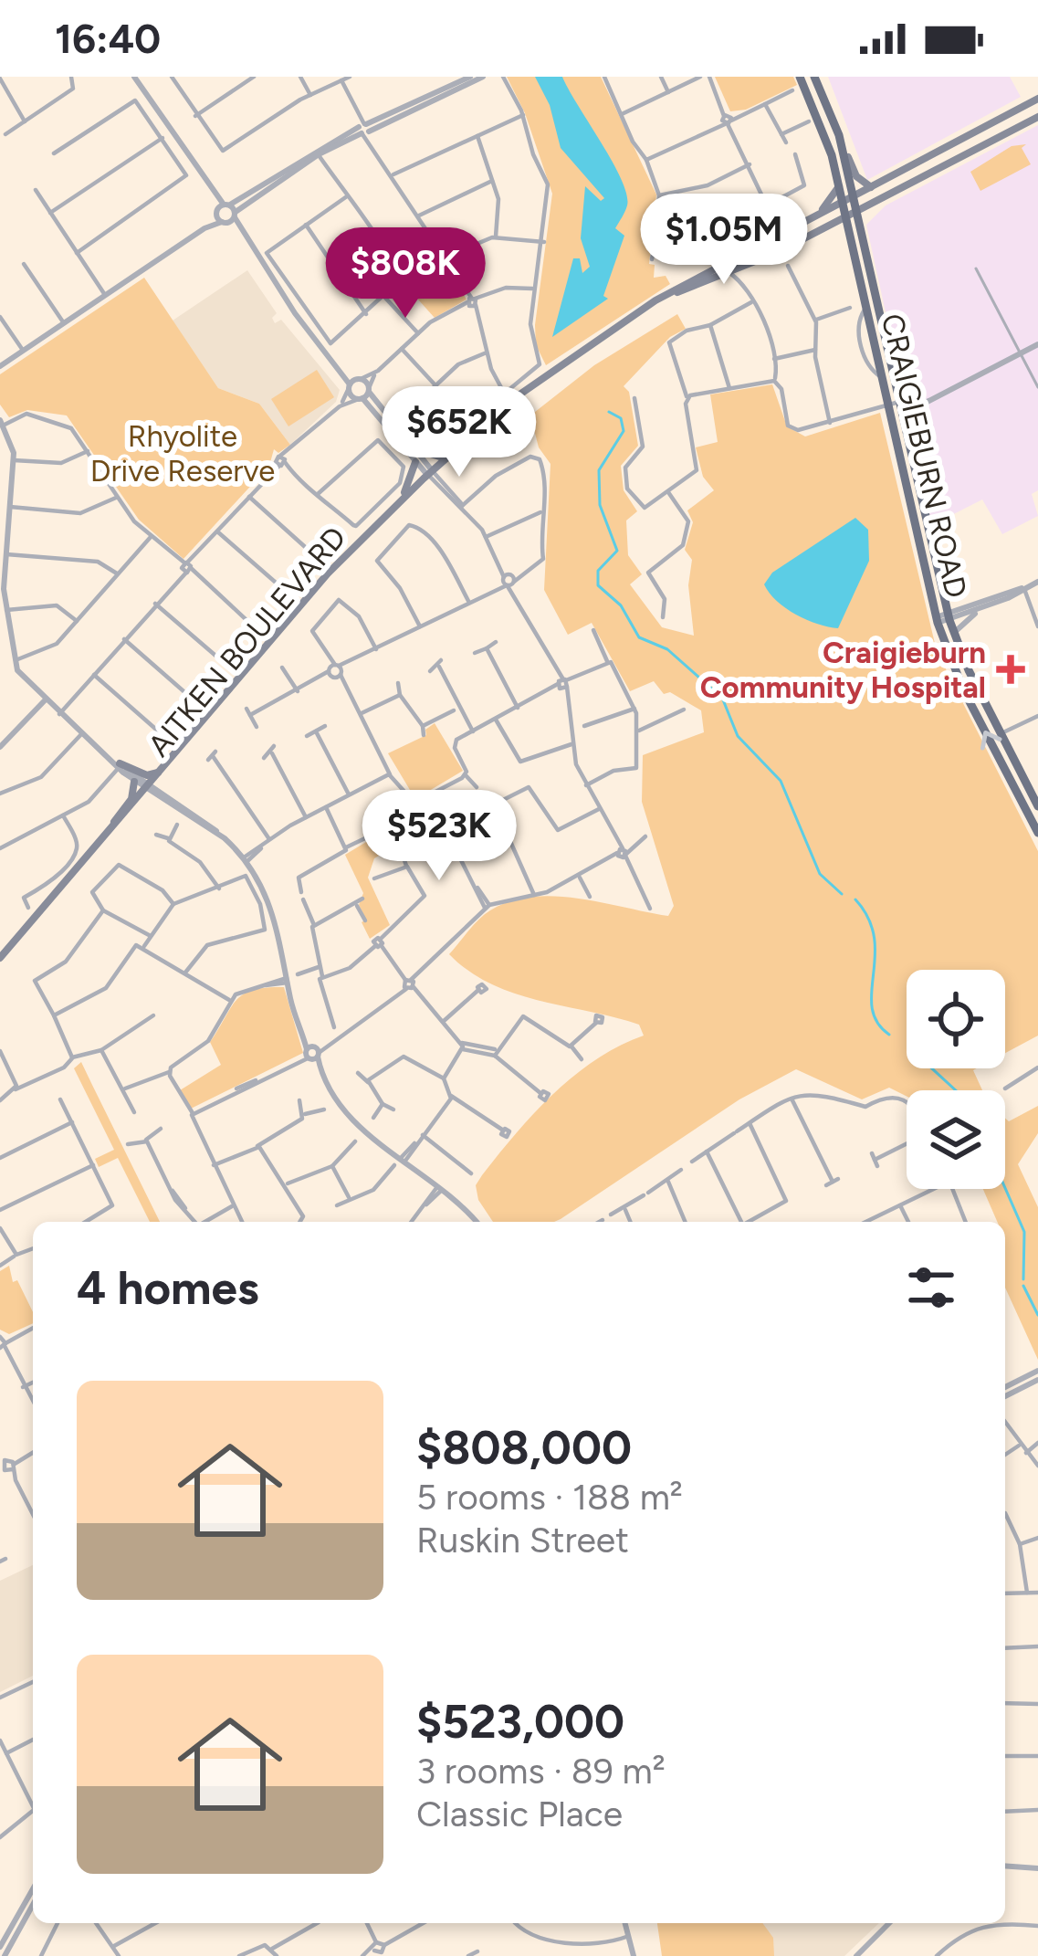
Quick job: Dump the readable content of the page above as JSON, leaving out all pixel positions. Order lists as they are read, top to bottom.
{
  "streets": {
    "main road": ["CRAIGIEBURN ROAD", "AITKEN BOULEVARD"]
  },
  "crossings": [
    ["CRAIGIEBURN ROAD", "AITKEN BOULEVARD"]
  ],
  "parks": ["Rhyolite Drive Reserve"],
  "places": {
    "health": ["Craigieburn Community Hospital"]
  },
  "page": {
    "status": "16:40",
    "price": [
      "$1.05M",
      "$808K",
      "$652K",
      "$523K"
    ],
    "heading": "4 homes",
    "list": [
      {
        "name": "$808,000",
        "note": "5 rooms · 188 m² · Ruskin Street"
      },
      {
        "name": "$523,000",
        "note": "3 rooms · 89 m² · Classic Place"
      }
    ]
  }
}
